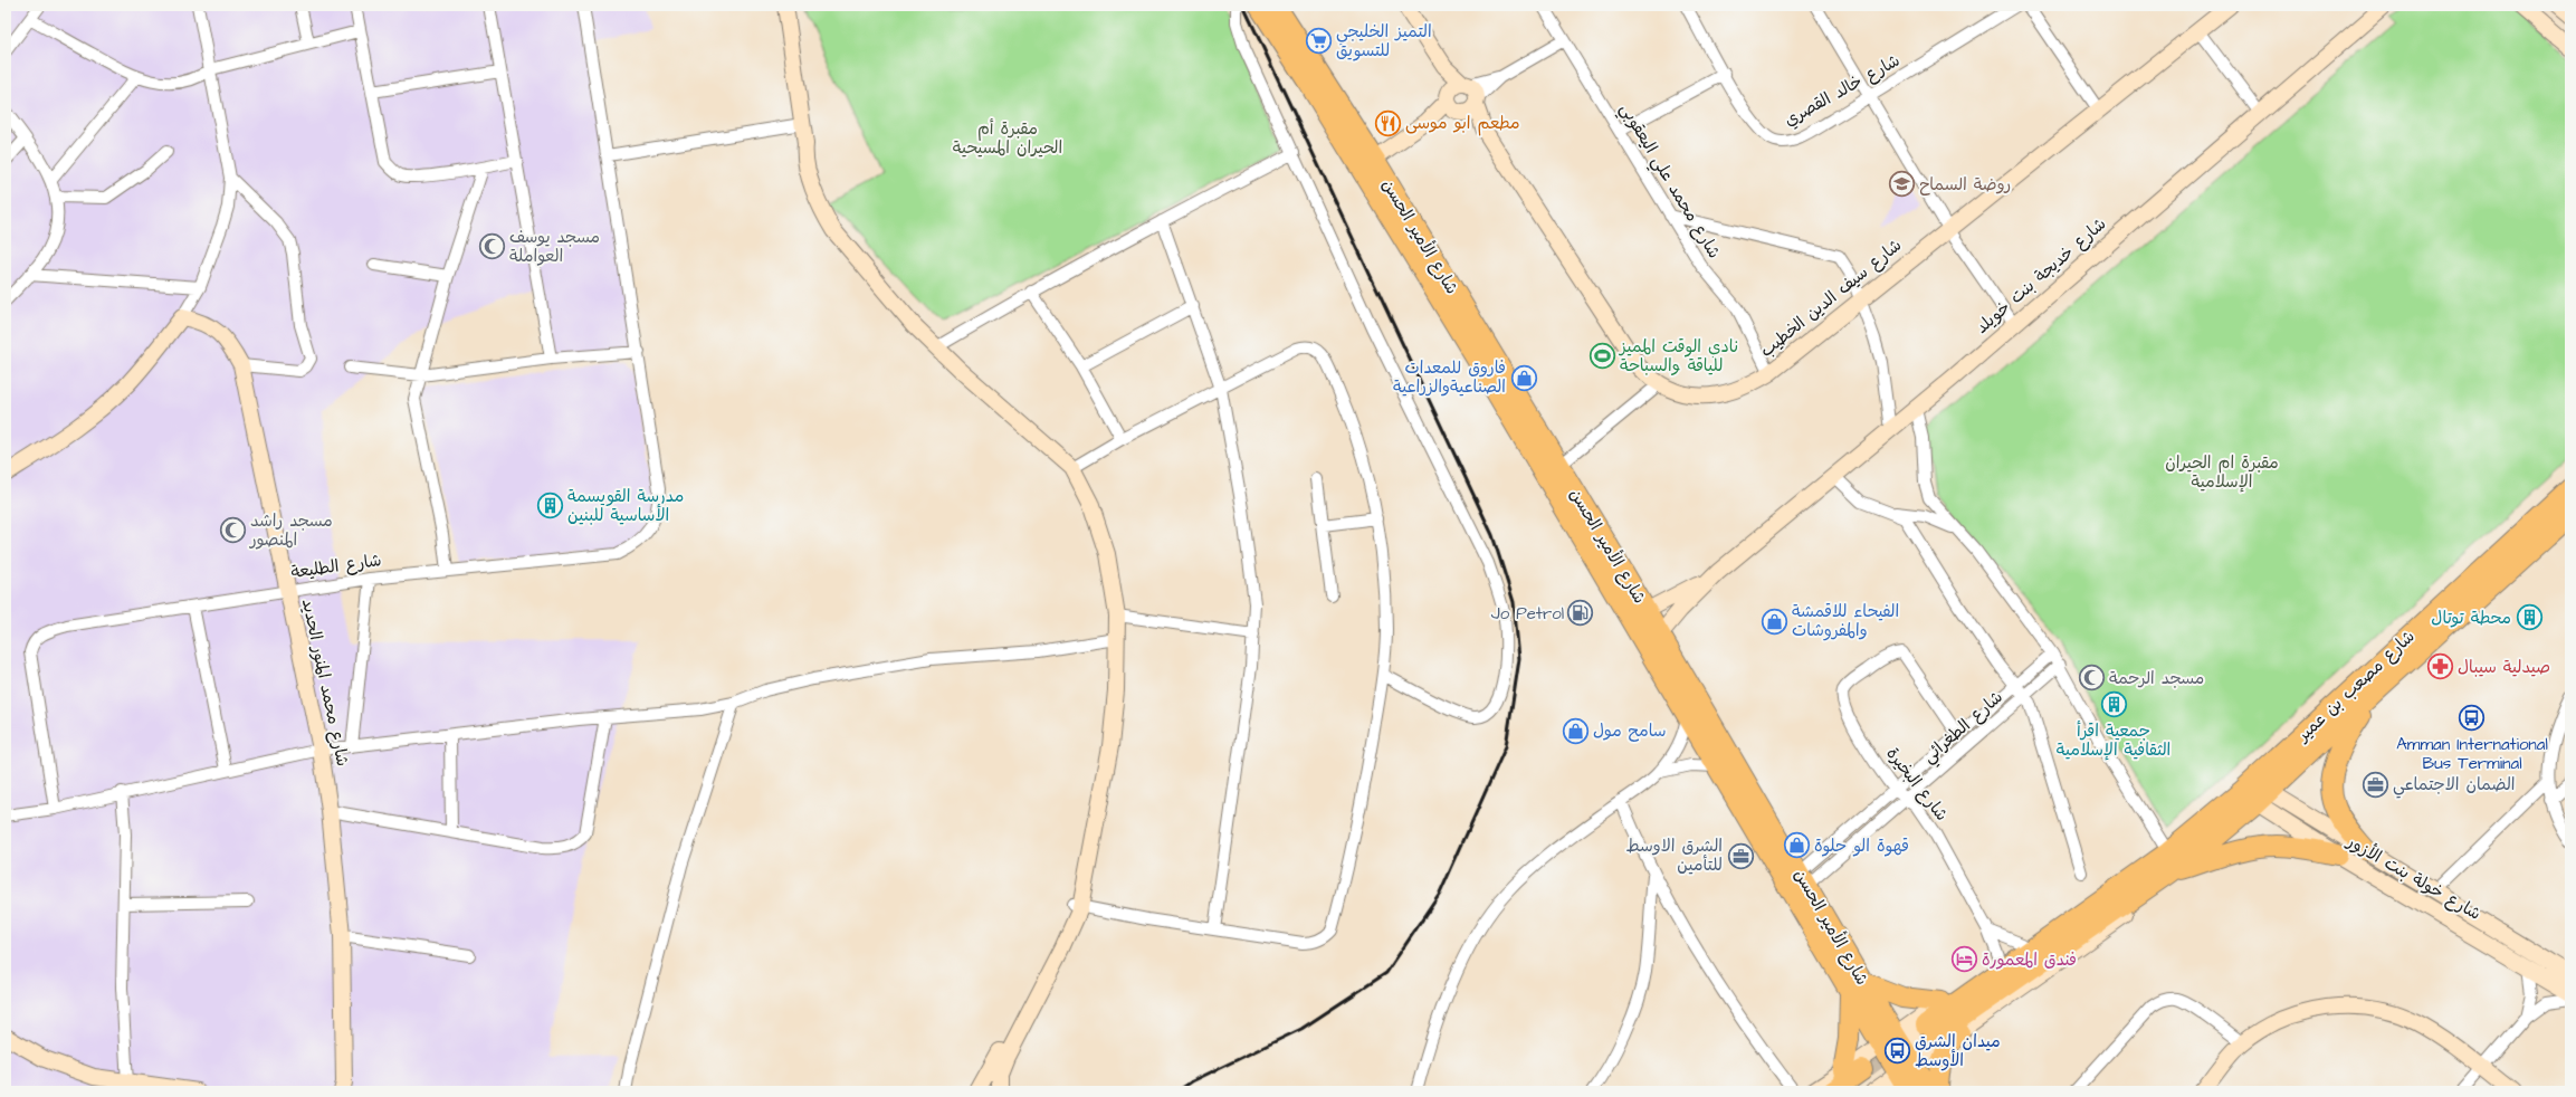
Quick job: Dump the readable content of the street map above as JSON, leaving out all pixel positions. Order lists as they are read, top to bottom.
{
  "streets": {
    "highway": ["شارع الأمير الحسن", "شارع مصعب بن عمير"],
    "street": [
      "شارع خالد القصري",
      "شارع محمد علي اليعقوبي",
      "شارع خديجة بنت خويلد",
      "شارع سيف الدين الخطيب",
      "شارع الطليعة",
      "شارع محمد المنور الحديد",
      "شارع الطغرائي",
      "شارع البخيرة",
      "شارع خولة بنت الأزور"
    ]
  },
  "crossings": [
    ["شارع محمد علي اليعقوبي", "شارع سيف الدين الخطيب"],
    ["شارع الأمير الحسن", "شارع خديجة بنت خويلد"],
    ["شارع الأمير الحسن", "شارع مصعب بن عمير"],
    ["شارع الأمير الحسن", "شارع الطغرائي"],
    ["شارع الطليعة", "شارع محمد المنور الحديد"],
    ["شارع مصعب بن عمير", "شارع البخيرة"],
    ["شارع مصعب بن عمير", "شارع خولة بنت الأزور"],
    ["شارع الطغرائي", "شارع البخيرة"]
  ],
  "parks": ["مقبرة أم الحيران المسيحية", "مقبرة ام الحيران الإسلامية"],
  "places": {
    "supermarket": ["التميز الخليجي للتسويق"],
    "restaurant": ["مطعم ابو موسى"],
    "school or university": ["روضة السماح"],
    "mosque": ["مسجد يوسف العواملة", "مسجد راشد المنصور", "مسجد الرحمة"],
    "sports": ["نادي الوقت المميز للياقة والسباحة"],
    "shop": [
      "فاروق للمعدات الصناعيةوالزراعية",
      "الفيحاء للاقمشة والمفروشات",
      "سامح مول",
      "قهوة الو حلوة"
    ],
    "building": ["مدرسة القويسمة الأساسية للبنين", "محطة توتال", "جمعية اقرأ الثقافية الإسلامية"],
    "fuel station": ["Jo Petrol"],
    "pharmacy": ["صيدلية سيبال"],
    "bus stop": ["Amman International Bus Terminal", "ميدان الشرق الأوسط"],
    "office": ["الضمان الاجتماعي", "الشرق الاوسط للتأمين"],
    "hotel": ["فندق المعمورة"]
  }
}
